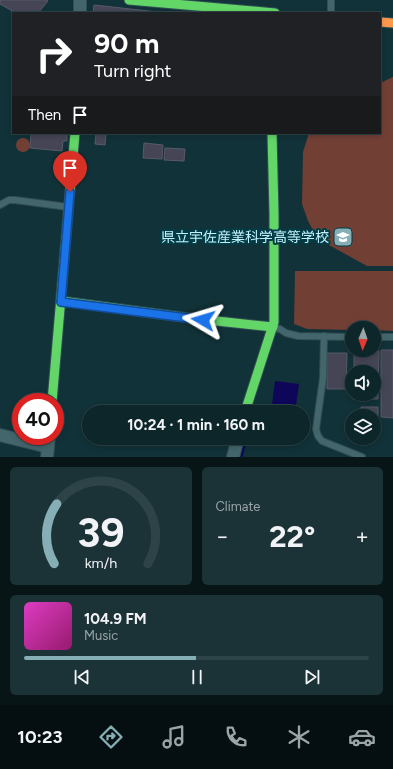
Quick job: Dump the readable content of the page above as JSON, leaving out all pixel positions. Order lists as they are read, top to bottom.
{
  "places": {
    "school or university": ["県立宇佐産業科学高等学校"]
  },
  "north": "bottom",
  "page": {
    "turn": ["90 m", "Turn right"],
    "then": "Then",
    "limit": "40",
    "trip": "10:24 · 1 min · 160 m",
    "tile": "Climate",
    "heat": ["−", "22°", "+"],
    "song": ["104.9 FM", "Music"],
    "tabs": "10:23",
    "gauge": ["39", "km/h"]
  }
}
